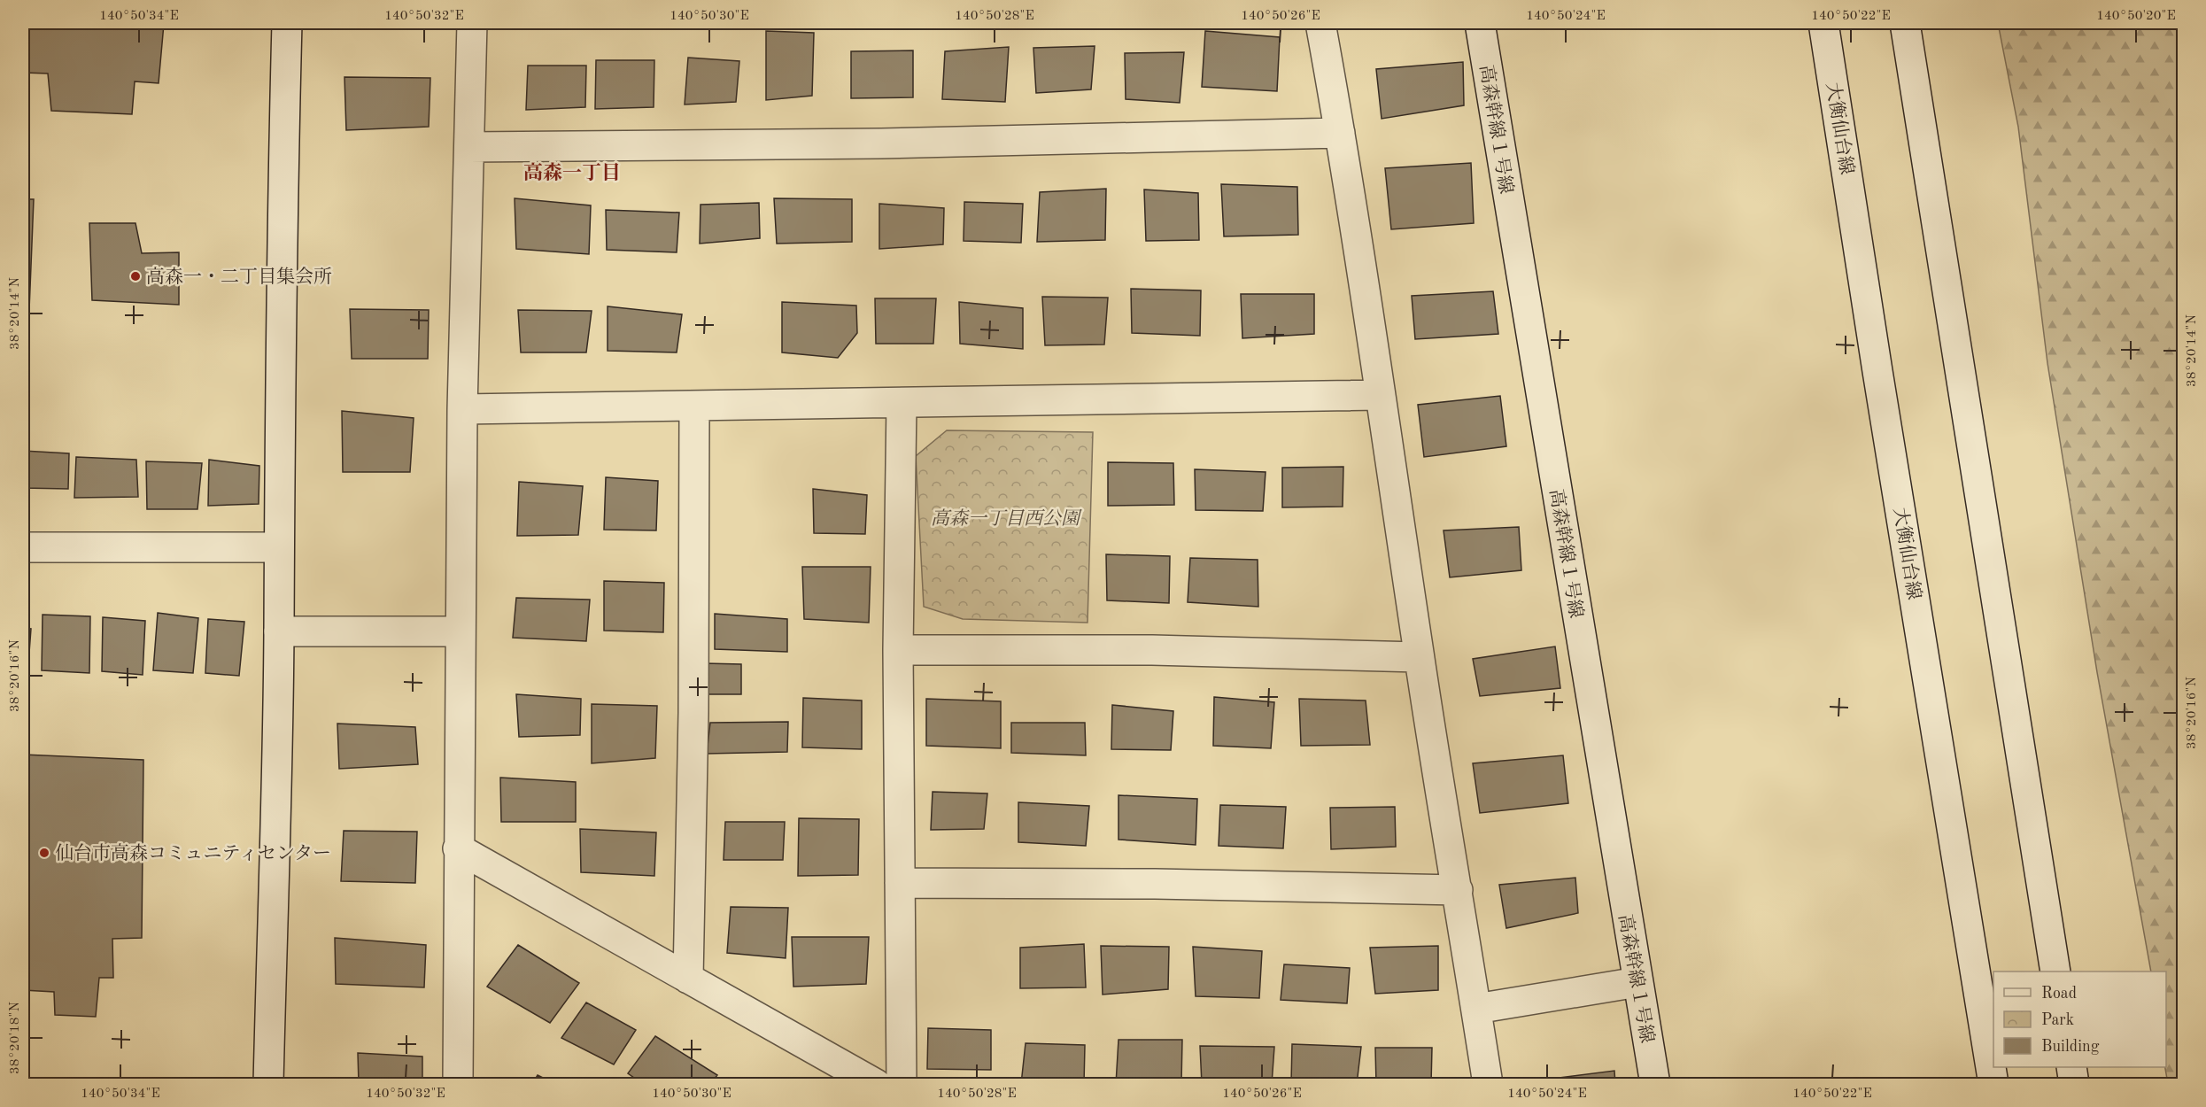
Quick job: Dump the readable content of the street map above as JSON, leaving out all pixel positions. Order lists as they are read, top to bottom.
{
  "streets": {
    "street": ["大衡仙台線", "高森幹線１号線"]
  },
  "districts": ["高森一丁目"],
  "parks": ["高森一丁目西公園"],
  "places": ["高森一・二丁目集会所", "仙台市高森コミュニティセンター"],
  "legend": ["Road", "Park", "Building"],
  "coordinates": [
    "140°50'34\"E",
    "140°50'32\"E",
    "140°50'30\"E",
    "140°50'28\"E",
    "140°50'26\"E",
    "140°50'24\"E",
    "140°50'22\"E",
    "140°50'20\"E",
    "38°20'14\"N",
    "38°20'16\"N",
    "38°20'18\"N"
  ]
}
